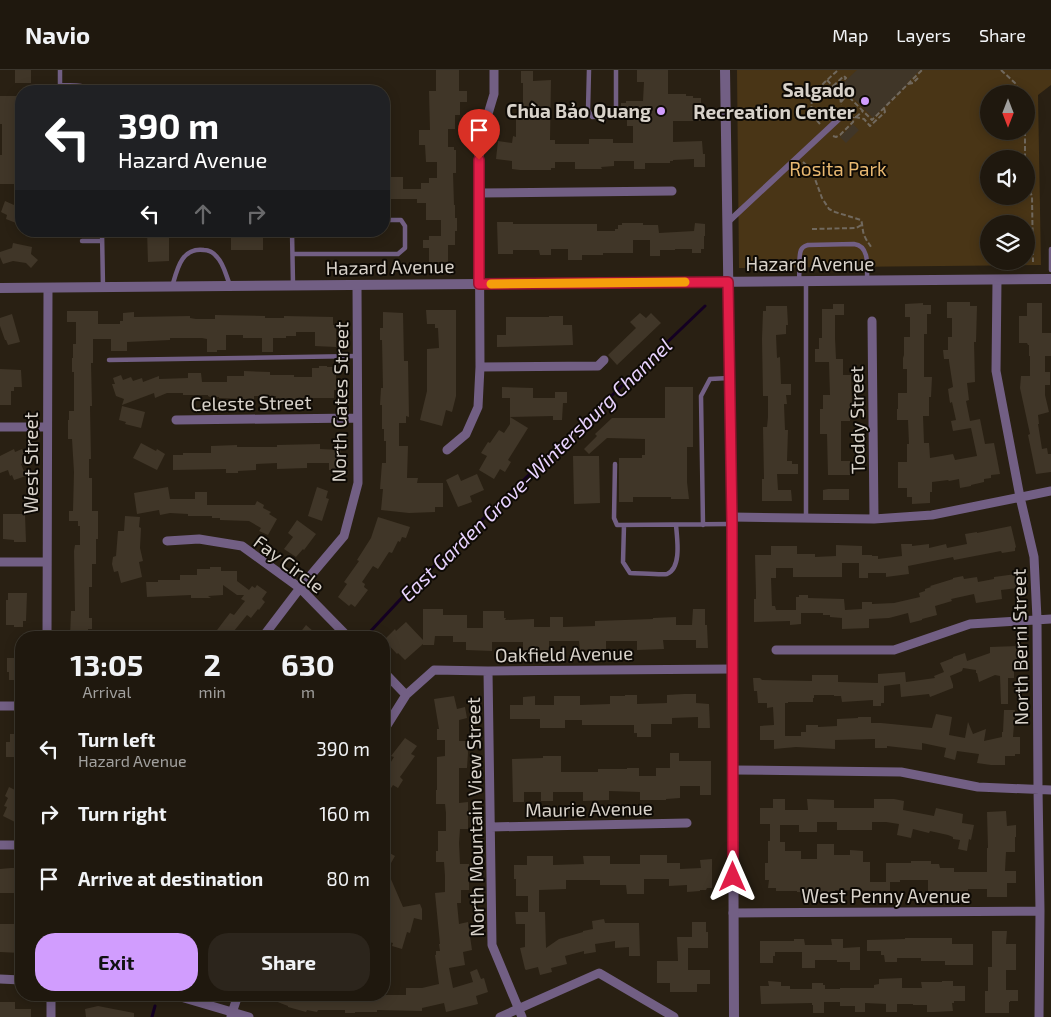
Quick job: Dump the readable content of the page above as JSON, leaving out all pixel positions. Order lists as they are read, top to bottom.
{
  "streets": {
    "street": [
      "Hazard Avenue",
      "North Gates Street",
      "Celeste Street",
      "Toddy Street",
      "West Street",
      "Fay Circle",
      "North Berni Street",
      "Oakfield Avenue",
      "Maurie Avenue",
      "North Mountain View Street",
      "West Penny Avenue"
    ]
  },
  "crossings": [
    ["Hazard Avenue", "North Gates Street"],
    ["Hazard Avenue", "West Street"],
    ["Hazard Avenue", "North Berni Street"],
    ["North Gates Street", "Celeste Street"],
    ["North Gates Street", "Fay Circle"],
    ["North Berni Street", "West Penny Avenue"],
    ["Oakfield Avenue", "North Mountain View Street"],
    ["Maurie Avenue", "North Mountain View Street"]
  ],
  "water": ["East Garden Grove-Wintersburg Channel"],
  "parks": ["Rosita Park"],
  "places": ["Salgado Recreation Center", "Chùa Bảo Quang"],
  "north": "bottom",
  "page": {
    "header": "Navio",
    "nav": ["Map", "Layers", "Share"],
    "turn": ["390 m", "Hazard Avenue"],
    "eta": [
      "13:05",
      "Arrival",
      "2",
      "min",
      "630",
      "m"
    ],
    "list": [
      {
        "name": "Turn left",
        "note": "Hazard Avenue",
        "value": "390 m"
      },
      {
        "name": "Turn right",
        "value": "160 m"
      },
      {
        "name": "Arrive at destination",
        "value": "80 m"
      }
    ],
    "buttons": ["Exit", "Share"]
  }
}
